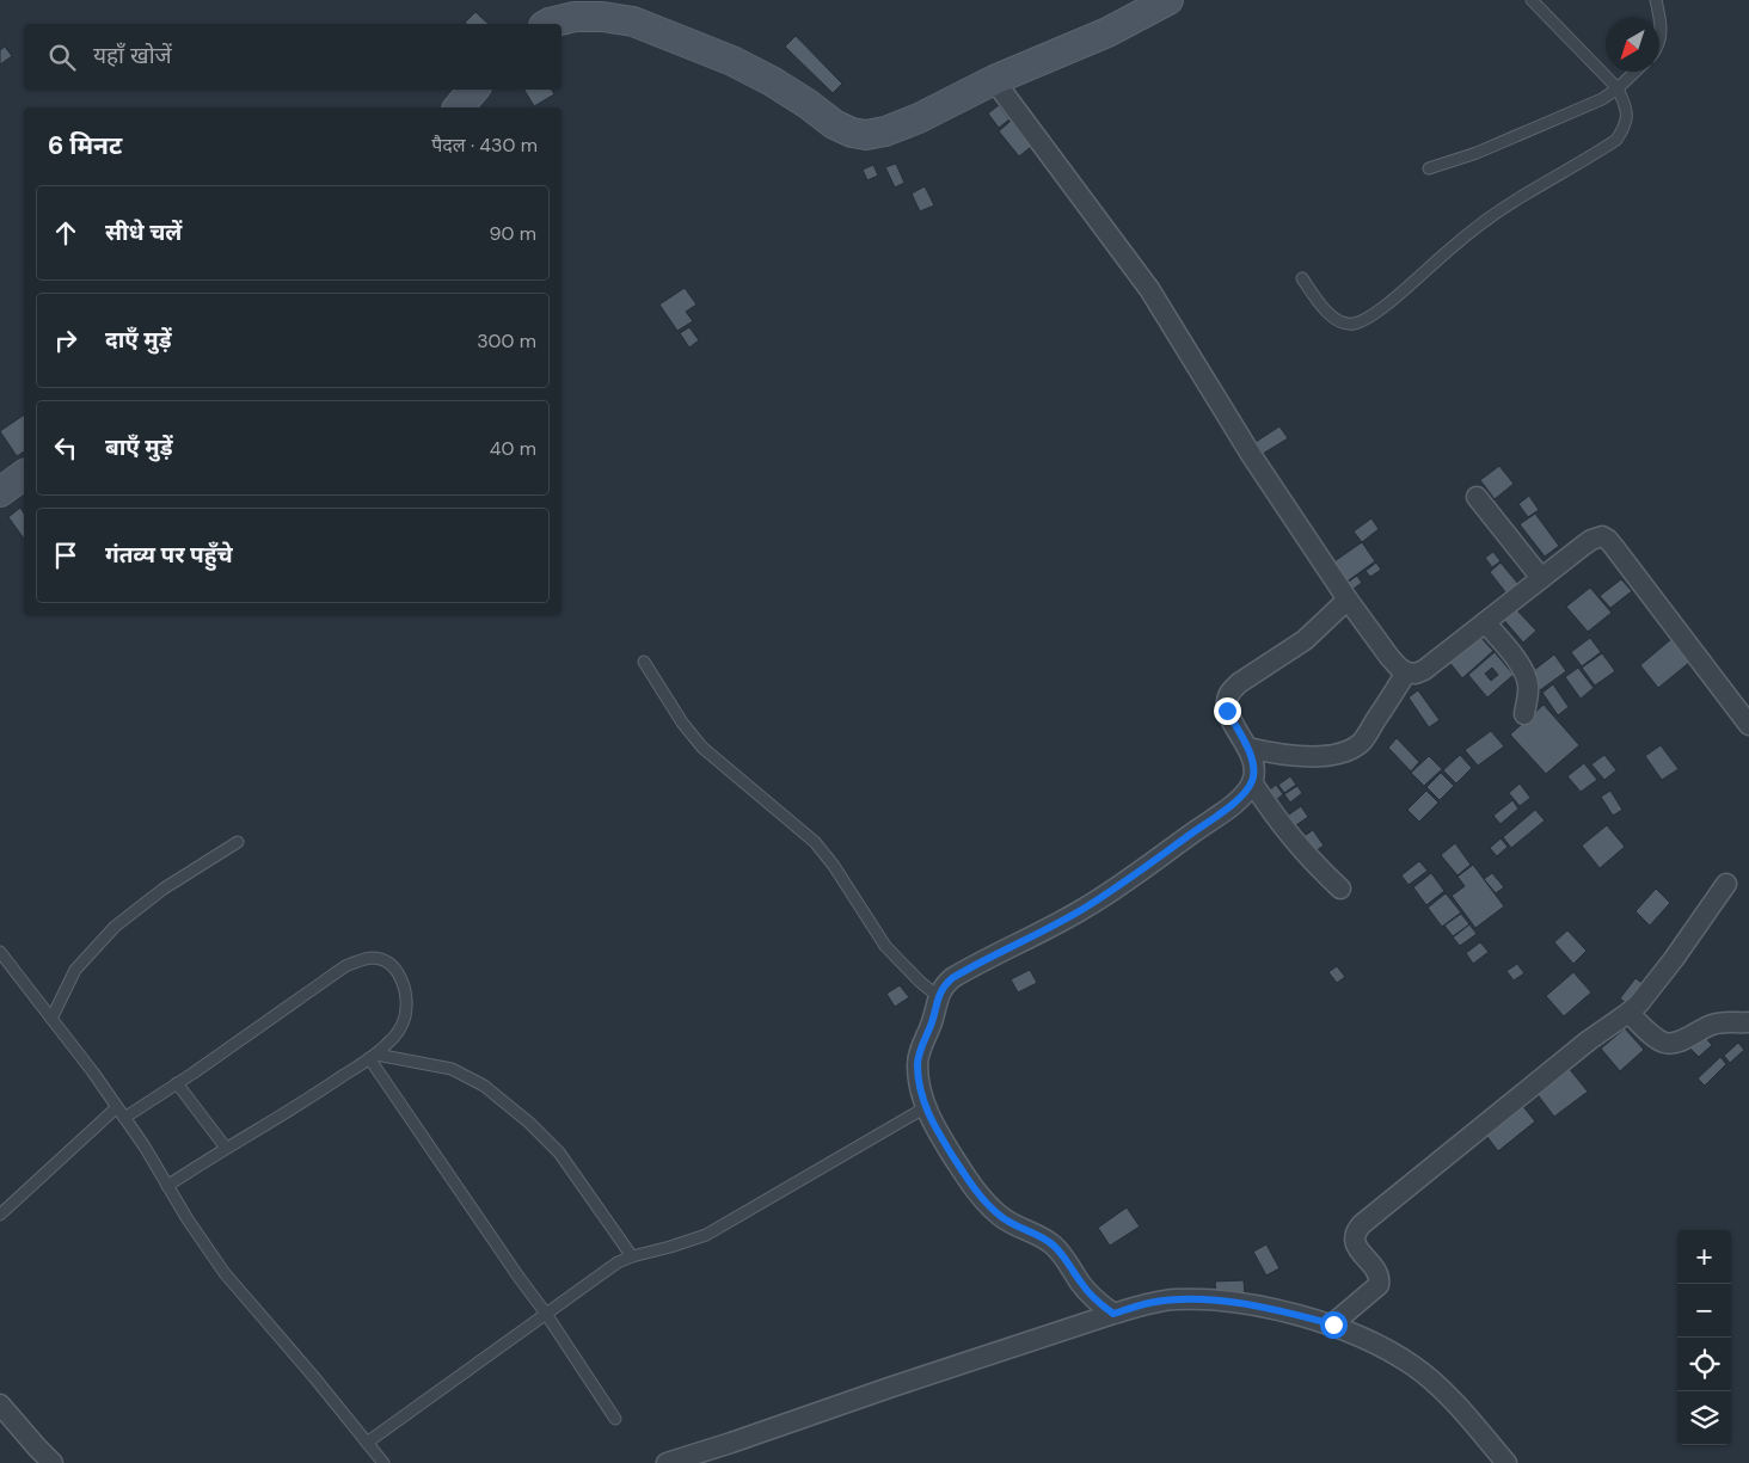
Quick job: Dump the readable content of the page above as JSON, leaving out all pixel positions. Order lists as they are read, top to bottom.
{
  "north": "bottom left",
  "page": {
    "search": "यहाँ खोजें",
    "heading": ["6 मिनट", "पैदल · 430 m"],
    "list": [
      ["सीधे चलें", "90 m"],
      ["दाएँ मुड़ें", "300 m"],
      ["बाएँ मुड़ें", "40 m"],
      "गंतव्य पर पहुँचे"
    ],
    "map_buttons": ["+", "−"]
  }
}
